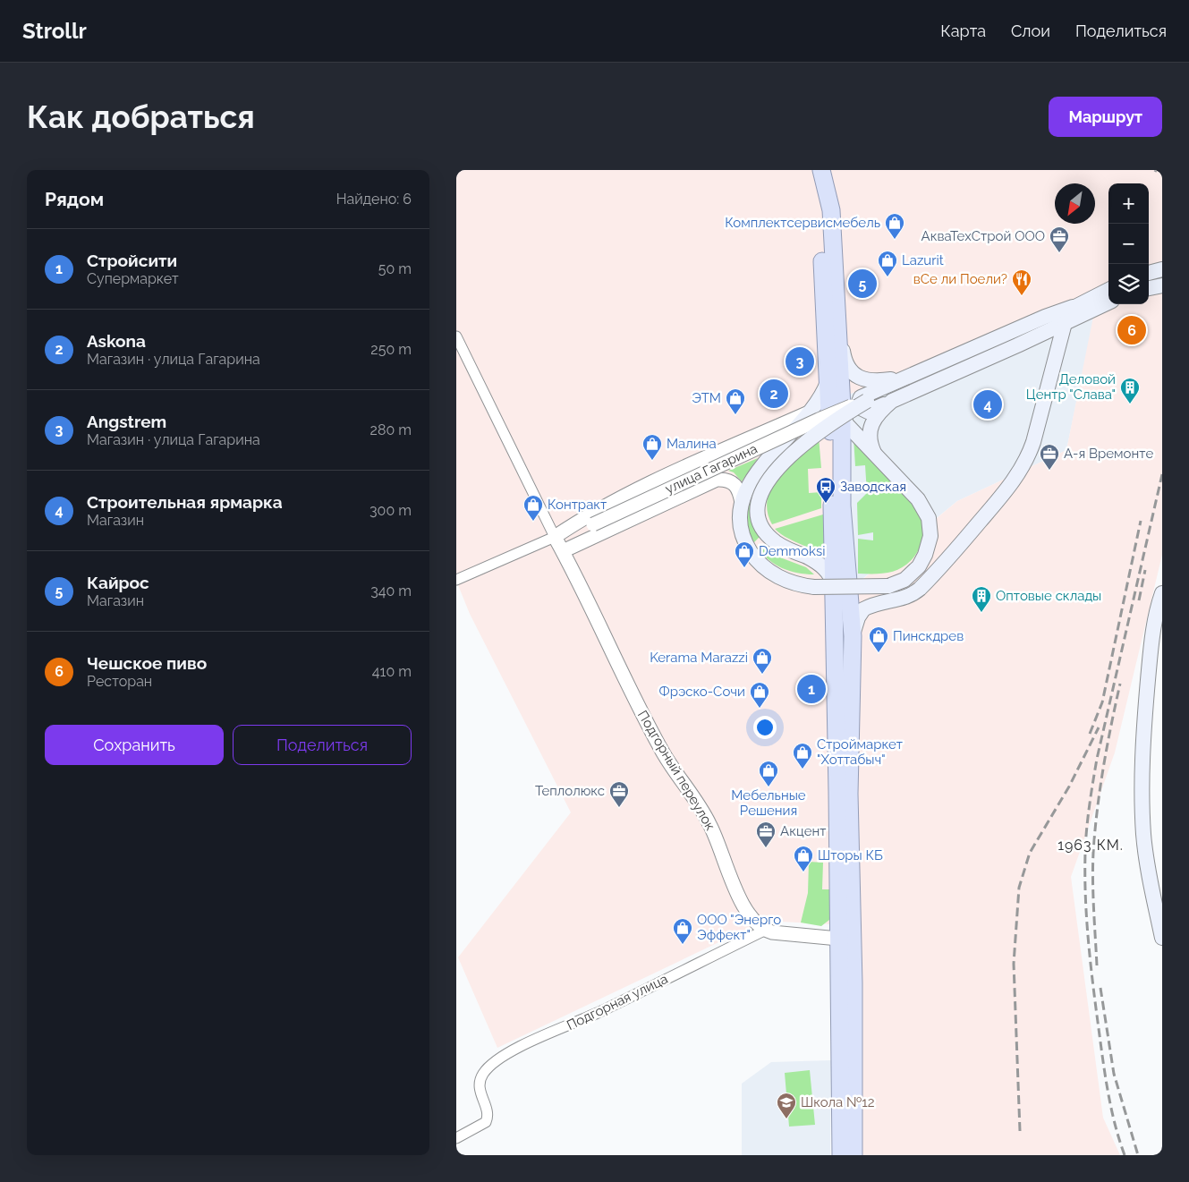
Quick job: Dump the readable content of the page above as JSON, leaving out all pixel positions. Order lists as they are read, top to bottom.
{
  "streets": {
    "street": ["улица Гагарина", "Подгорный переулок", "Подгорная улица"]
  },
  "crossings": [
    ["улица Гагарина", "Подгорный переулок"],
    ["Подгорный переулок", "Подгорная улица"]
  ],
  "districts": ["1963 КМ."],
  "places": {
    "shop": [
      "Комплектсервисмебель",
      "Lazurit",
      "ЭТМ",
      "Малина",
      "Контракт",
      "Demmoksi",
      "Пинскдрев",
      "Kerama Marazzi",
      "Фрэско-Сочи",
      "Строймаркет \"Хоттабыч\"",
      "Мебельные Решения",
      "Шторы КБ",
      "ООО \"Энерго Эффект\""
    ],
    "office": [
      "АкваТехСтрой ООО",
      "А-я Времонте",
      "Теплолюкс",
      "Акцент"
    ],
    "restaurant": ["вСе ли Поели?"],
    "building": ["Деловой Центр \"Слава\"", "Оптовые склады"],
    "bus stop": ["Заводская"],
    "school or university": ["Школа №12"]
  },
  "north": "bottom left",
  "page": {
    "header": "Strollr",
    "nav": ["Карта", "Слои", "Поделиться"],
    "buttons": [
      "Маршрут",
      ["Сохранить", "Поделиться"]
    ],
    "title": "Как добраться",
    "heading": ["Рядом", "Найдено: 6"],
    "map_buttons": ["+", "−"],
    "list": [
      {
        "mark": "1",
        "name": "Стройсити",
        "note": "Супермаркет",
        "value": "50 m"
      },
      {
        "mark": "2",
        "name": "Askona",
        "note": "Магазин · улица Гагарина",
        "value": "250 m"
      },
      {
        "mark": "3",
        "name": "Angstrem",
        "note": "Магазин · улица Гагарина",
        "value": "280 m"
      },
      {
        "mark": "4",
        "name": "Строительная ярмарка",
        "note": "Магазин",
        "value": "300 m"
      },
      {
        "mark": "5",
        "name": "Кайрос",
        "note": "Магазин",
        "value": "340 m"
      },
      {
        "mark": "6",
        "name": "Чешское пиво",
        "note": "Ресторан",
        "value": "410 m"
      }
    ],
    "pins": [
      "5",
      "6",
      "3",
      "2",
      "4",
      "1"
    ]
  }
}
